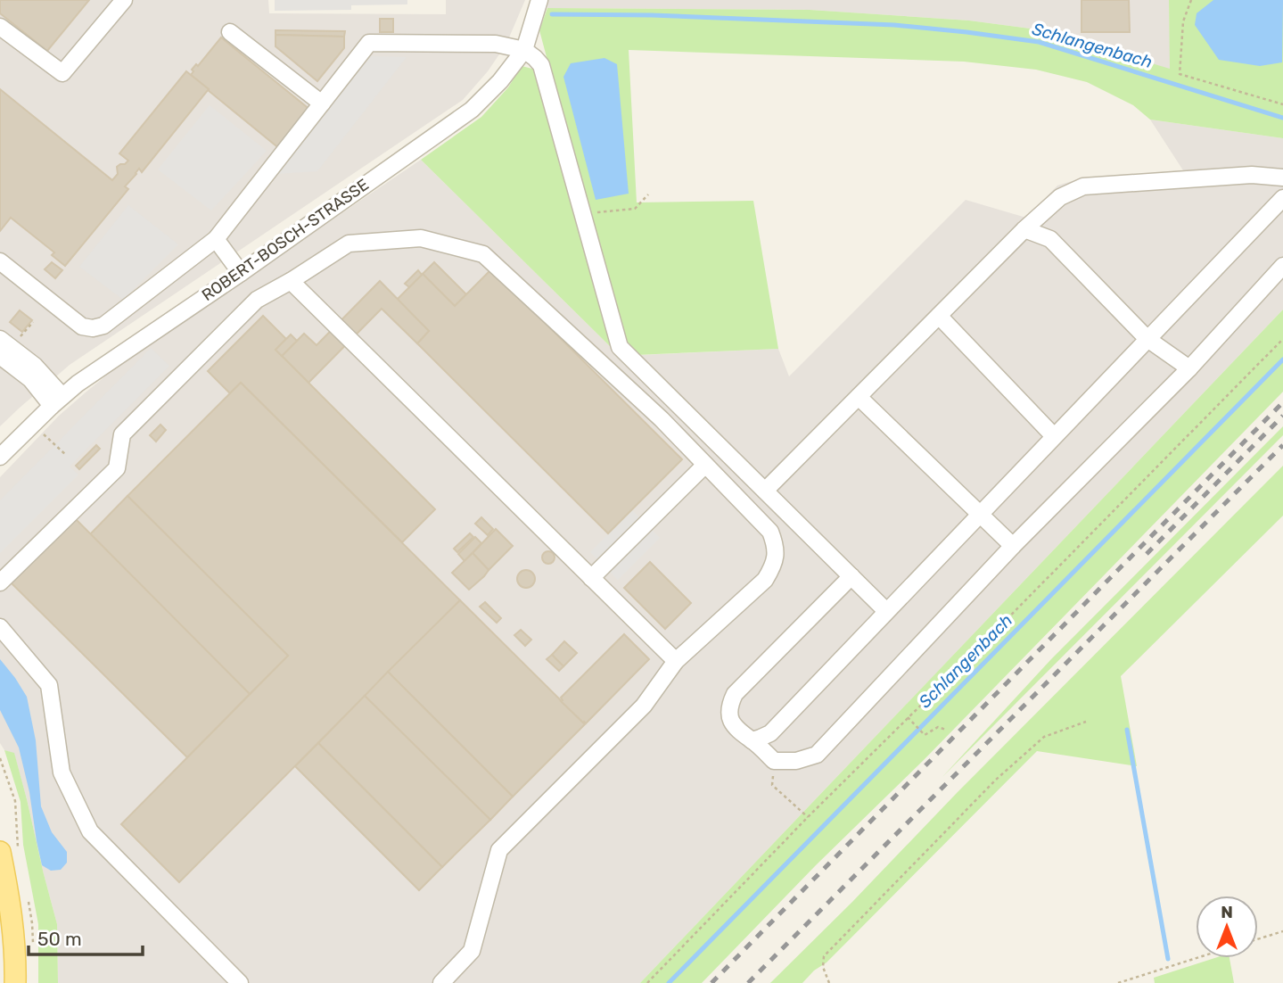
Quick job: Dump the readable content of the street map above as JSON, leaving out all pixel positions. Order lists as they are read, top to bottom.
{
  "streets": {
    "street": ["ROBERT-BOSCH-STRASSE"]
  },
  "water": ["Schlangenbach"],
  "scale_bar": "50 m",
  "north": "top"
}
